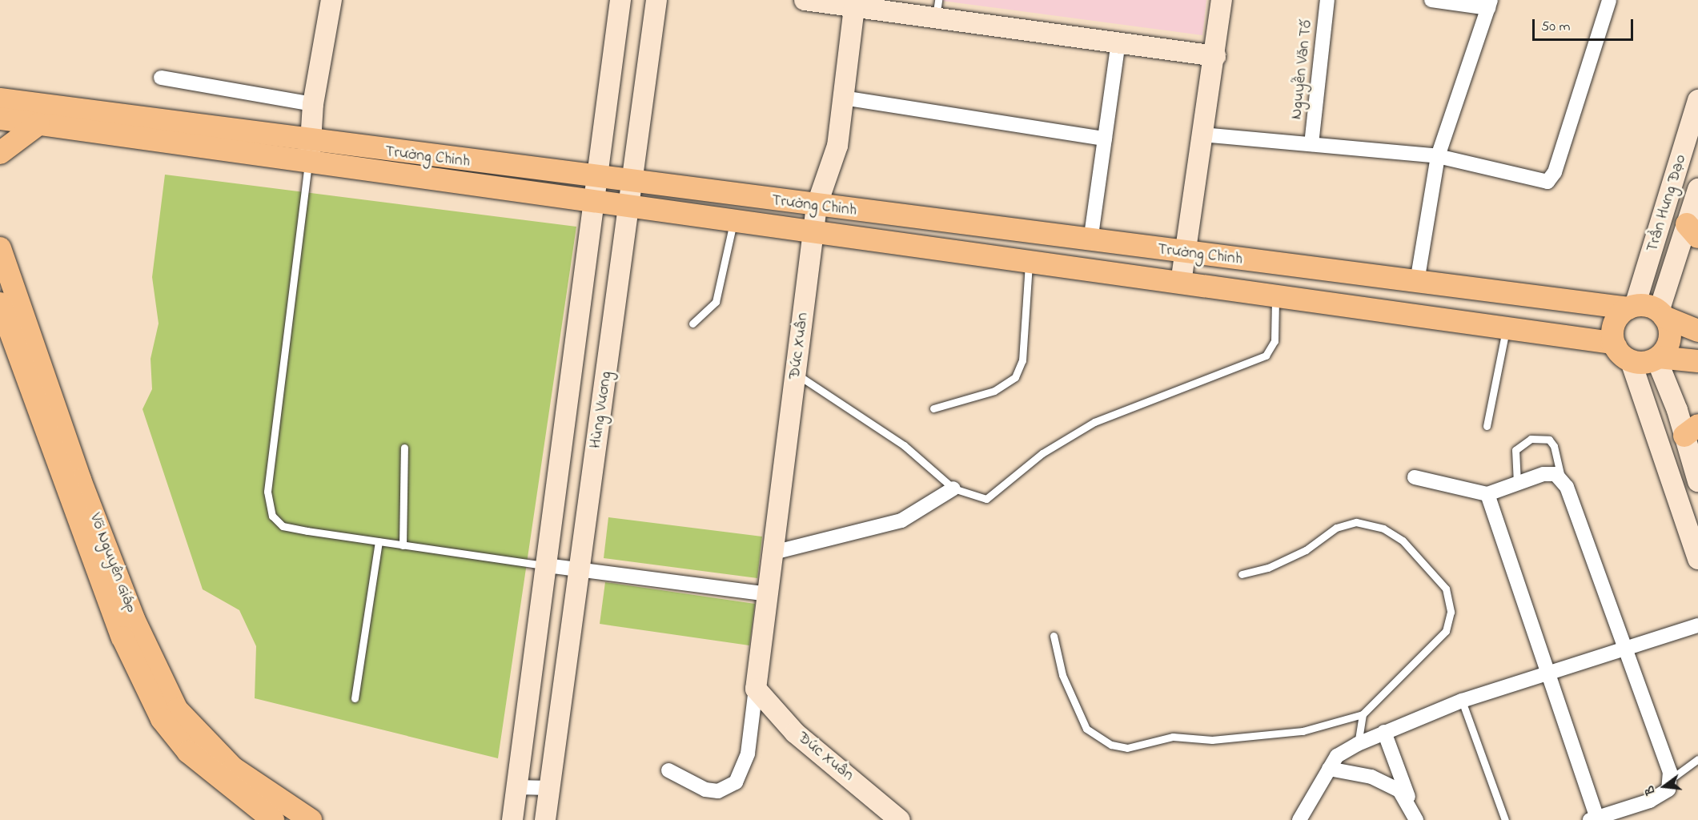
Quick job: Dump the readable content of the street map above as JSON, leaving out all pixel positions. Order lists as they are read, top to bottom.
{
  "streets": {
    "main road": ["Trường Chinh", "Võ Nguyên Giáp"],
    "street": [
      "Nguyễn Văn Tố",
      "Trần Hưng Đạo",
      "Đức Xuân",
      "Hùng Vương"
    ]
  },
  "crossings": [
    ["Trường Chinh", "Trần Hưng Đạo"],
    ["Trường Chinh", "Đức Xuân"],
    ["Trường Chinh", "Hùng Vương"]
  ],
  "scale_bar": "50 m",
  "north": "left"
}
